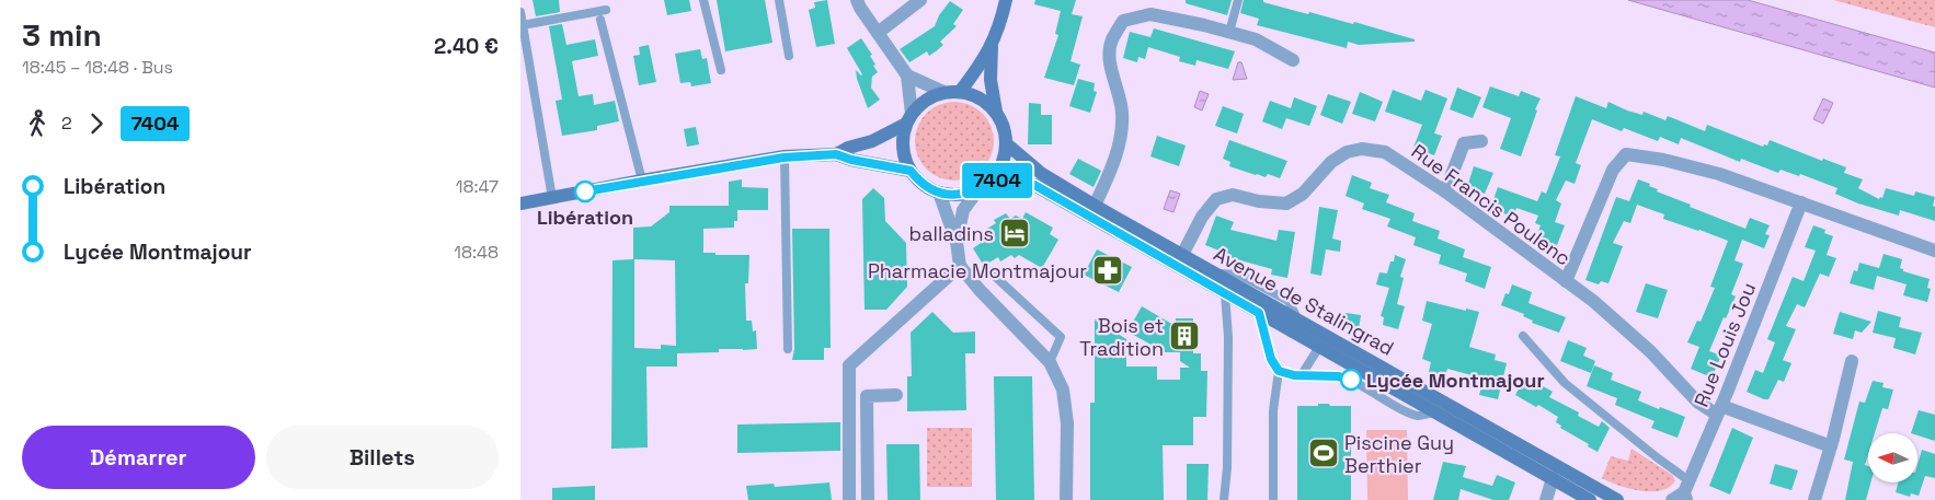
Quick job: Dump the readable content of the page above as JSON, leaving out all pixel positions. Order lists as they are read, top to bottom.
{
  "streets": {
    "main road": ["Avenue de Stalingrad"],
    "street": ["Rue Francis Poulenc", "Rue Louis Jou"]
  },
  "crossings": [
    ["Rue Francis Poulenc", "Avenue de Stalingrad"],
    ["Rue Francis Poulenc", "Rue Louis Jou"]
  ],
  "places": {
    "other": ["Libération", "Lycée Montmajour"],
    "hotel": ["balladins"],
    "pharmacy": ["Pharmacie Montmajour"],
    "building": ["Bois et Tradition"],
    "sports": ["Piscine Guy Berthier"]
  },
  "lines": ["bus line 7404"],
  "north": "left",
  "page": {
    "heading": ["3 min", "18:45 – 18:48 · Bus", "2.40 €"],
    "on_map": "7404",
    "legs": ["2", "7404"],
    "list": [
      {
        "name": "Libération",
        "value": "18:47"
      },
      {
        "name": "Lycée Montmajour",
        "value": "18:48"
      }
    ],
    "buttons": ["Démarrer", "Billets"]
  }
}
